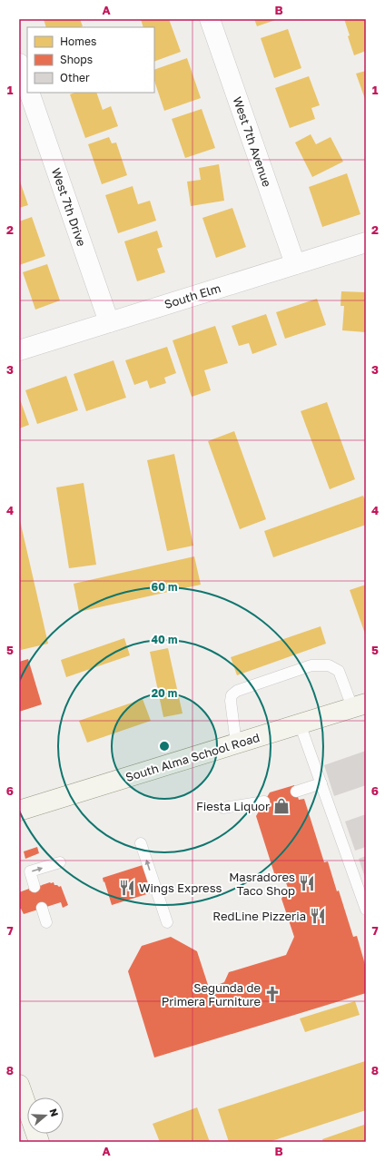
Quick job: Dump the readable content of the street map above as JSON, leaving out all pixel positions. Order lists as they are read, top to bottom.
{
  "streets": {
    "main road": ["South Alma School Road"],
    "street": ["West 7th Avenue", "West 7th Drive", "South Elm"]
  },
  "crossings": [
    ["West 7th Avenue", "South Elm"],
    ["West 7th Drive", "South Elm"]
  ],
  "places": {
    "shop": ["Fiesta Liquor"],
    "restaurant": ["Masradores Taco Shop", "Wings Express", "RedLine Pizzeria"],
    "church": ["Segunda de Primera Furniture"]
  },
  "legend": ["Homes", "Shops", "Other"],
  "north": "right",
  "grid": {
    "columns": ["A", "B"],
    "rows": [
      "1",
      "2",
      "3",
      "4",
      "5",
      "6",
      "7",
      "8"
    ]
  },
  "rings": ["60 m", "40 m", "20 m"]
}
